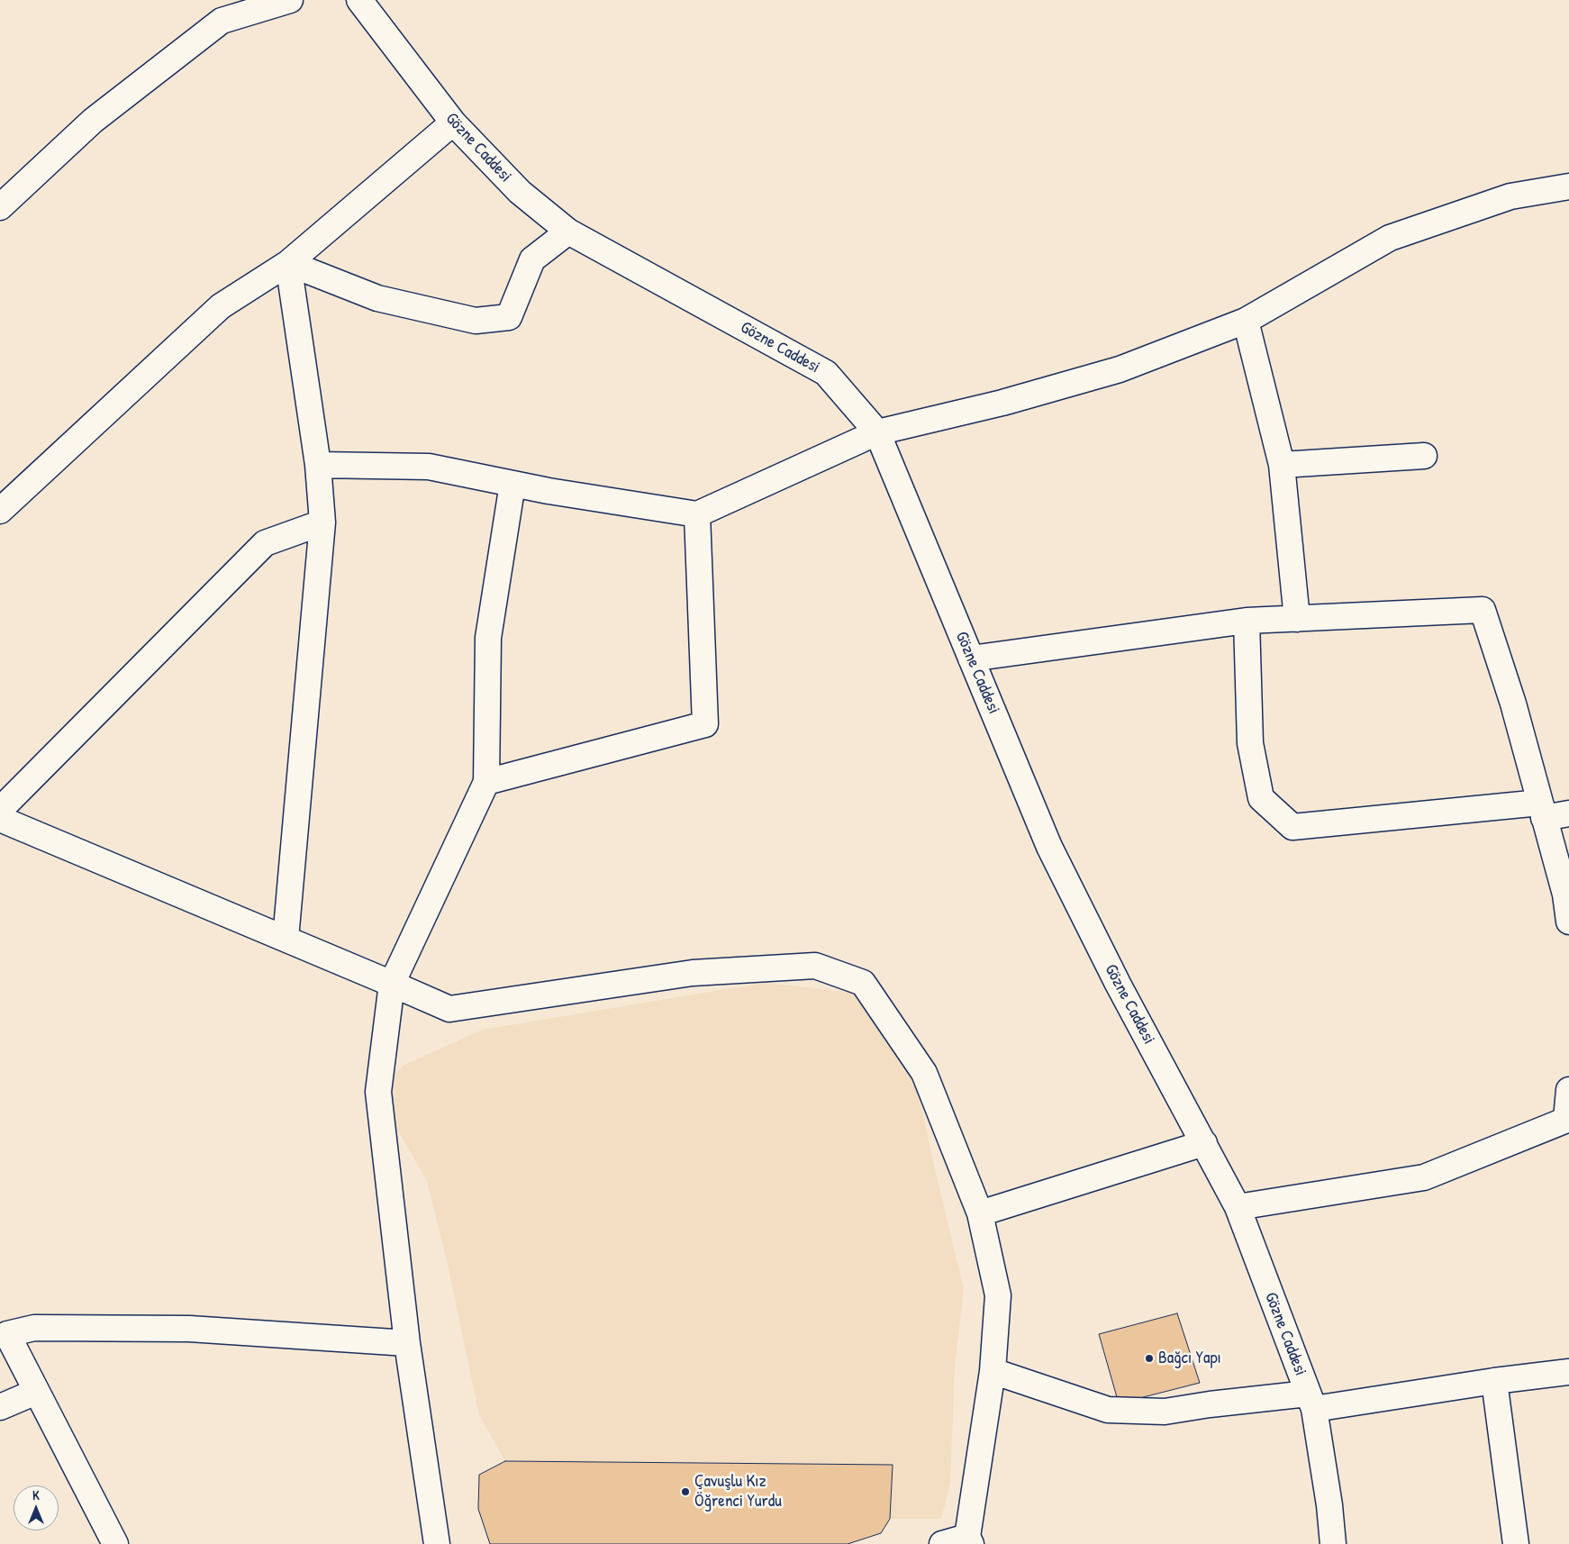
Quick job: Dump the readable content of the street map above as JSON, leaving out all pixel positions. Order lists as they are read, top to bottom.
{
  "streets": {
    "street": ["Gözne Caddesi"]
  },
  "places": ["Bağcı Yapı", "Çavuşlu Kız Öğrenci Yurdu"],
  "north": "top"
}
